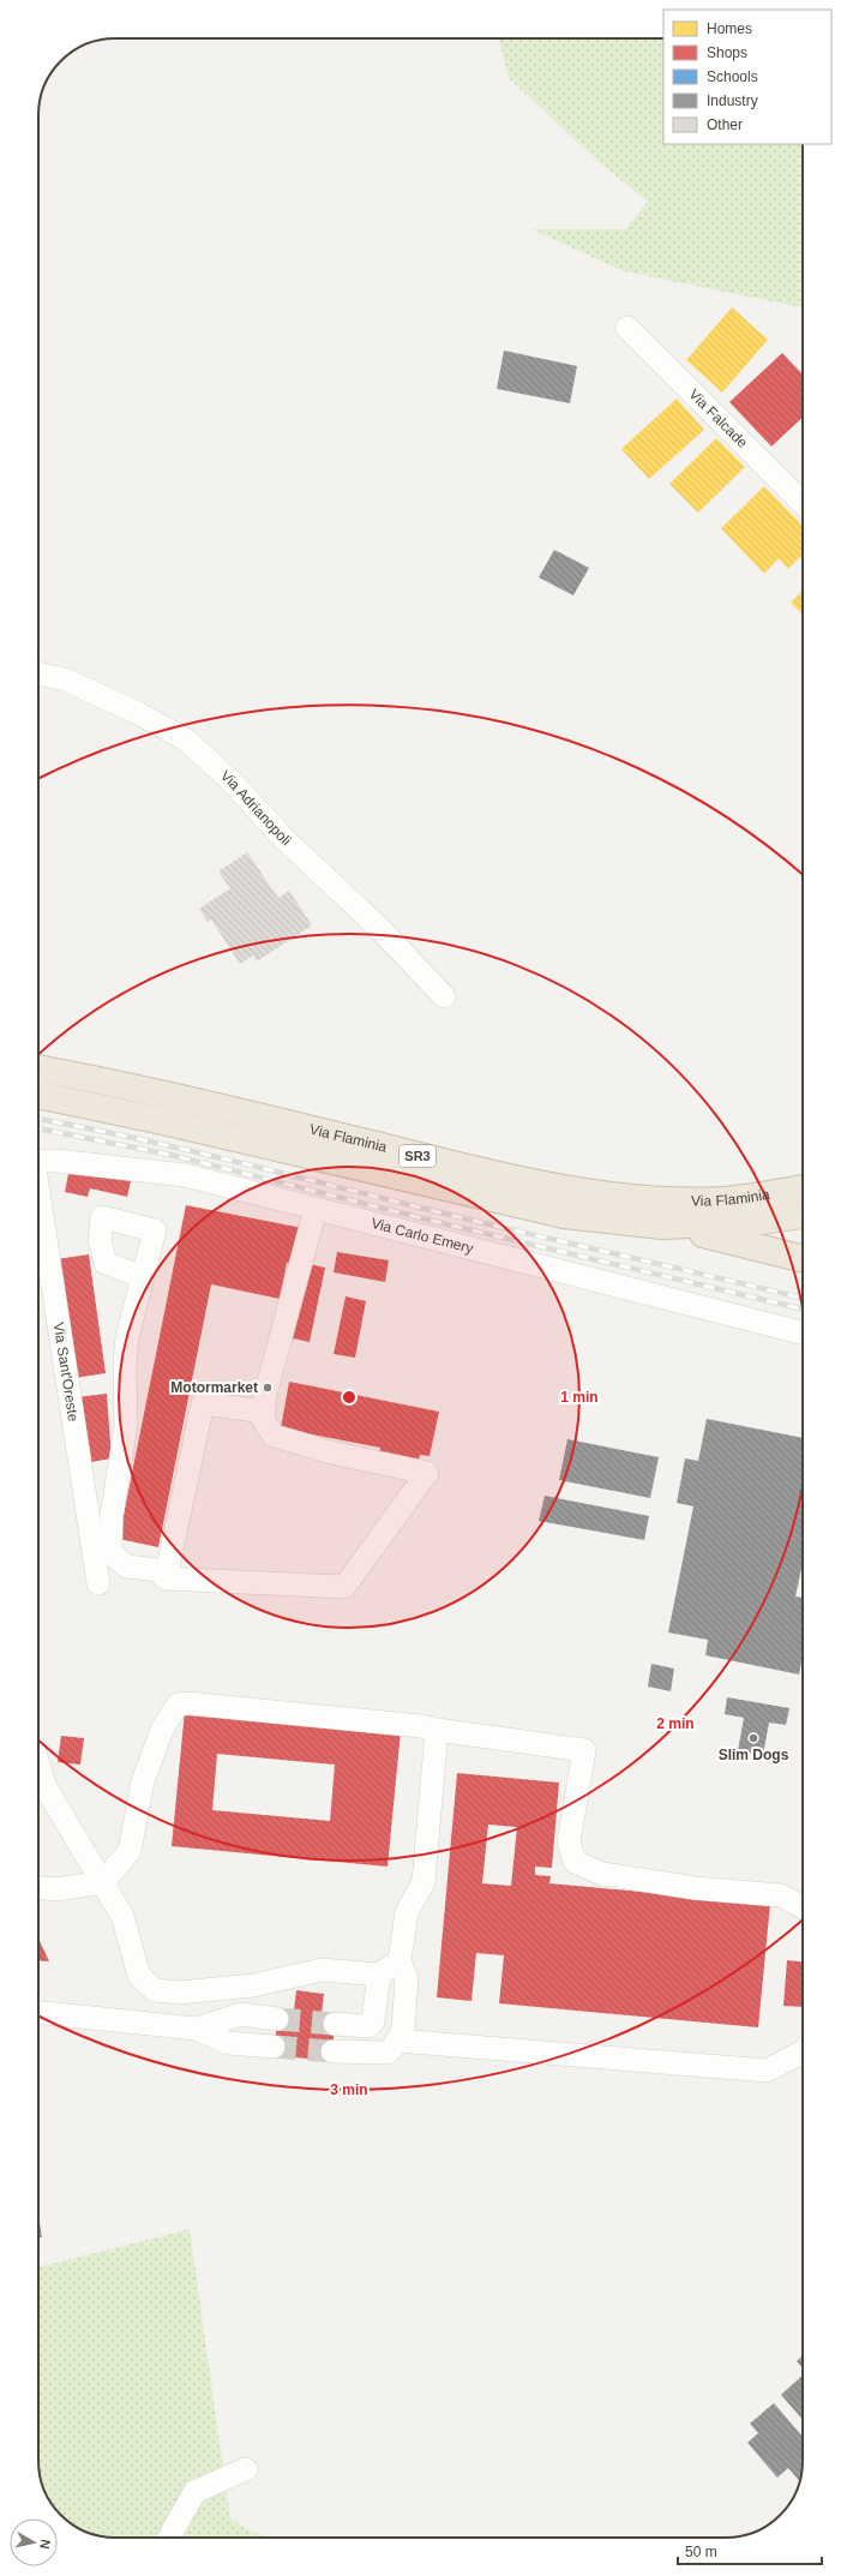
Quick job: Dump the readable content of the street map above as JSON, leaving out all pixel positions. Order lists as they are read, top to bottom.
{
  "streets": {
    "highway": ["Via Flaminia", "SR3"],
    "street": [
      "Via Falcade",
      "Via Adrianopoli",
      "Via Carlo Emery",
      "Via Sant'Oreste"
    ]
  },
  "places": ["Motormarket", "Slim Dogs"],
  "legend": [
    "Homes",
    "Shops",
    "Schools",
    "Industry",
    "Other"
  ],
  "scale_bar": "50 m",
  "north": "right",
  "rings": ["1 min", "2 min", "3 min"]
}
